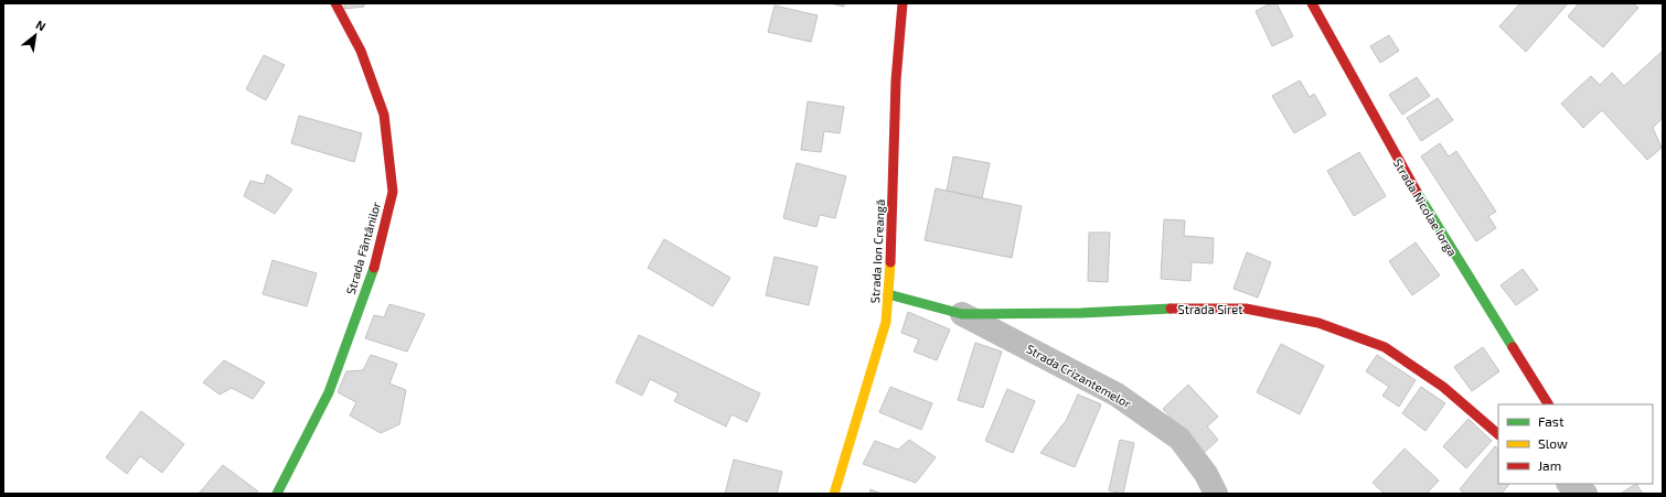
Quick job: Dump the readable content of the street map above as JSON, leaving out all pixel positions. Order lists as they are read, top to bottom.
{
  "streets": {
    "street": [
      "Strada Nicolae Iorga",
      "Strada Fântânilor",
      "Strada Ion Creangă",
      "Strada Siret",
      "Strada Crizantemelor"
    ]
  },
  "crossings": [
    ["Strada Ion Creangă", "Strada Siret"],
    ["Strada Siret", "Strada Crizantemelor"]
  ],
  "legend": ["Fast", "Slow", "Jam"],
  "north": "top right"
}
